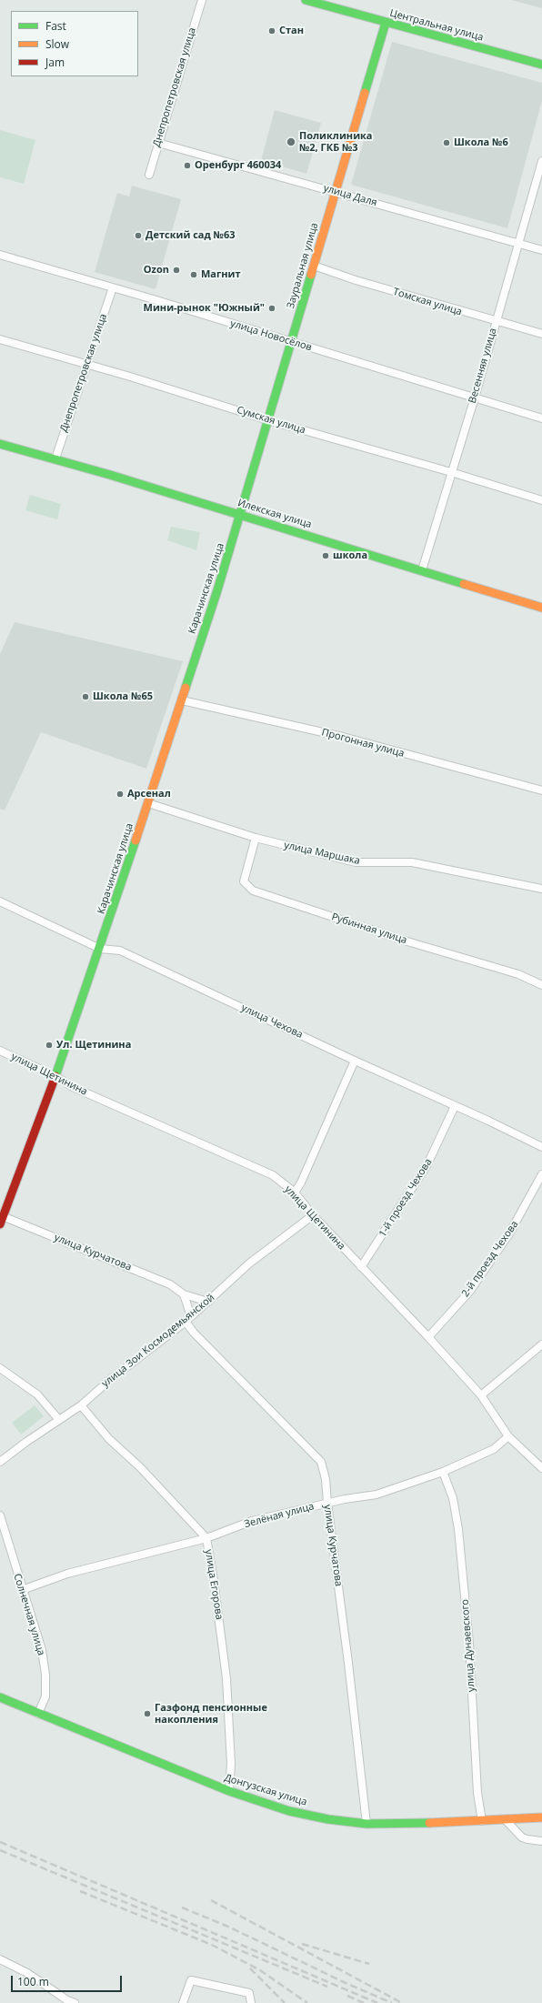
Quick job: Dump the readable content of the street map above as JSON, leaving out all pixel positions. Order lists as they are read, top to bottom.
{
  "streets": {
    "main road": [
      "Центральная улица",
      "Зауральная улица",
      "Илекская улица",
      "Карачинская улица",
      "Донгузская улица"
    ],
    "street": [
      "Днепропетровская улица",
      "улица Даля",
      "Томская улица",
      "улица Новосёлов",
      "Весенняя улица",
      "Сумская улица",
      "Прогонная улица",
      "улица Маршака",
      "Рубинная улица",
      "улица Чехова",
      "улица Щетинина",
      "1-й проезд Чехова",
      "улица Курчатова",
      "2-й проезд Чехова",
      "улица Зои Космодемьянской",
      "Зелёная улица",
      "улица Егорова",
      "Солнечная улица",
      "улица Дунаевского"
    ]
  },
  "crossings": [
    ["Центральная улица", "Зауральная улица"],
    ["Днепропетровская улица", "улица Даля"],
    ["Днепропетровская улица", "улица Новосёлов"],
    ["Днепропетровская улица", "Сумская улица"],
    ["Днепропетровская улица", "Илекская улица"],
    ["улица Даля", "Зауральная улица"],
    ["улица Даля", "Весенняя улица"],
    ["Зауральная улица", "Томская улица"],
    ["Зауральная улица", "улица Новосёлов"],
    ["Зауральная улица", "Сумская улица"],
    ["Зауральная улица", "Илекская улица"],
    ["Зауральная улица", "Карачинская улица"],
    ["Томская улица", "Весенняя улица"],
    ["улица Новосёлов", "Весенняя улица"],
    ["Весенняя улица", "Сумская улица"],
    ["Весенняя улица", "Илекская улица"],
    ["Илекская улица", "Карачинская улица"],
    ["Карачинская улица", "Прогонная улица"],
    ["Карачинская улица", "улица Маршака"],
    ["Карачинская улица", "улица Чехова"],
    ["Карачинская улица", "улица Щетинина"],
    ["Карачинская улица", "улица Курчатова"],
    ["улица Маршака", "Рубинная улица"],
    ["улица Чехова", "1-й проезд Чехова"],
    ["улица Щетинина", "1-й проезд Чехова"],
    ["улица Щетинина", "2-й проезд Чехова"],
    ["улица Щетинина", "улица Зои Космодемьянской"],
    ["улица Щетинина", "Зелёная улица"],
    ["улица Курчатова", "улица Зои Космодемьянской"],
    ["улица Курчатова", "Зелёная улица"],
    ["улица Курчатова", "Донгузская улица"],
    ["улица Зои Космодемьянской", "улица Егорова"],
    ["Зелёная улица", "улица Егорова"],
    ["Зелёная улица", "Солнечная улица"],
    ["Зелёная улица", "улица Дунаевского"],
    ["улица Егорова", "Донгузская улица"],
    ["Солнечная улица", "Донгузская улица"],
    ["улица Дунаевского", "Донгузская улица"]
  ],
  "places": [
    "Стан",
    "Поликлиника №2, ГКБ №3",
    "Школа №6",
    "Оренбург 460034",
    "Детский сад №63",
    "Ozon",
    "Магнит",
    "Мини-рынок \"Южный\"",
    "школа",
    "Школа №65",
    "Арсенал",
    "Ул. Щетинина",
    "Газфонд пенсионные накопления"
  ],
  "legend": ["Fast", "Slow", "Jam"],
  "scale_bar": "100 m"
}
